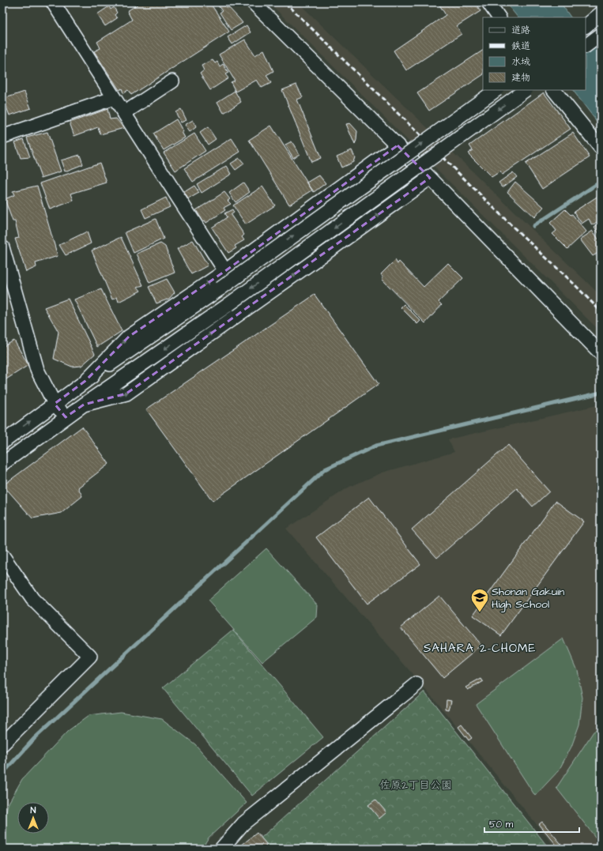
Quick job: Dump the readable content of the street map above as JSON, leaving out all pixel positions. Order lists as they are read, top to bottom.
{
  "districts": ["SAHARA 2-CHOME"],
  "parks": ["佐原2丁目公園"],
  "places": {
    "school or university": ["Shonan Gakuin High School"]
  },
  "legend": [
    "道路",
    "鉄道",
    "水域",
    "建物"
  ],
  "scale_bar": "50 m",
  "north": "top"
}
